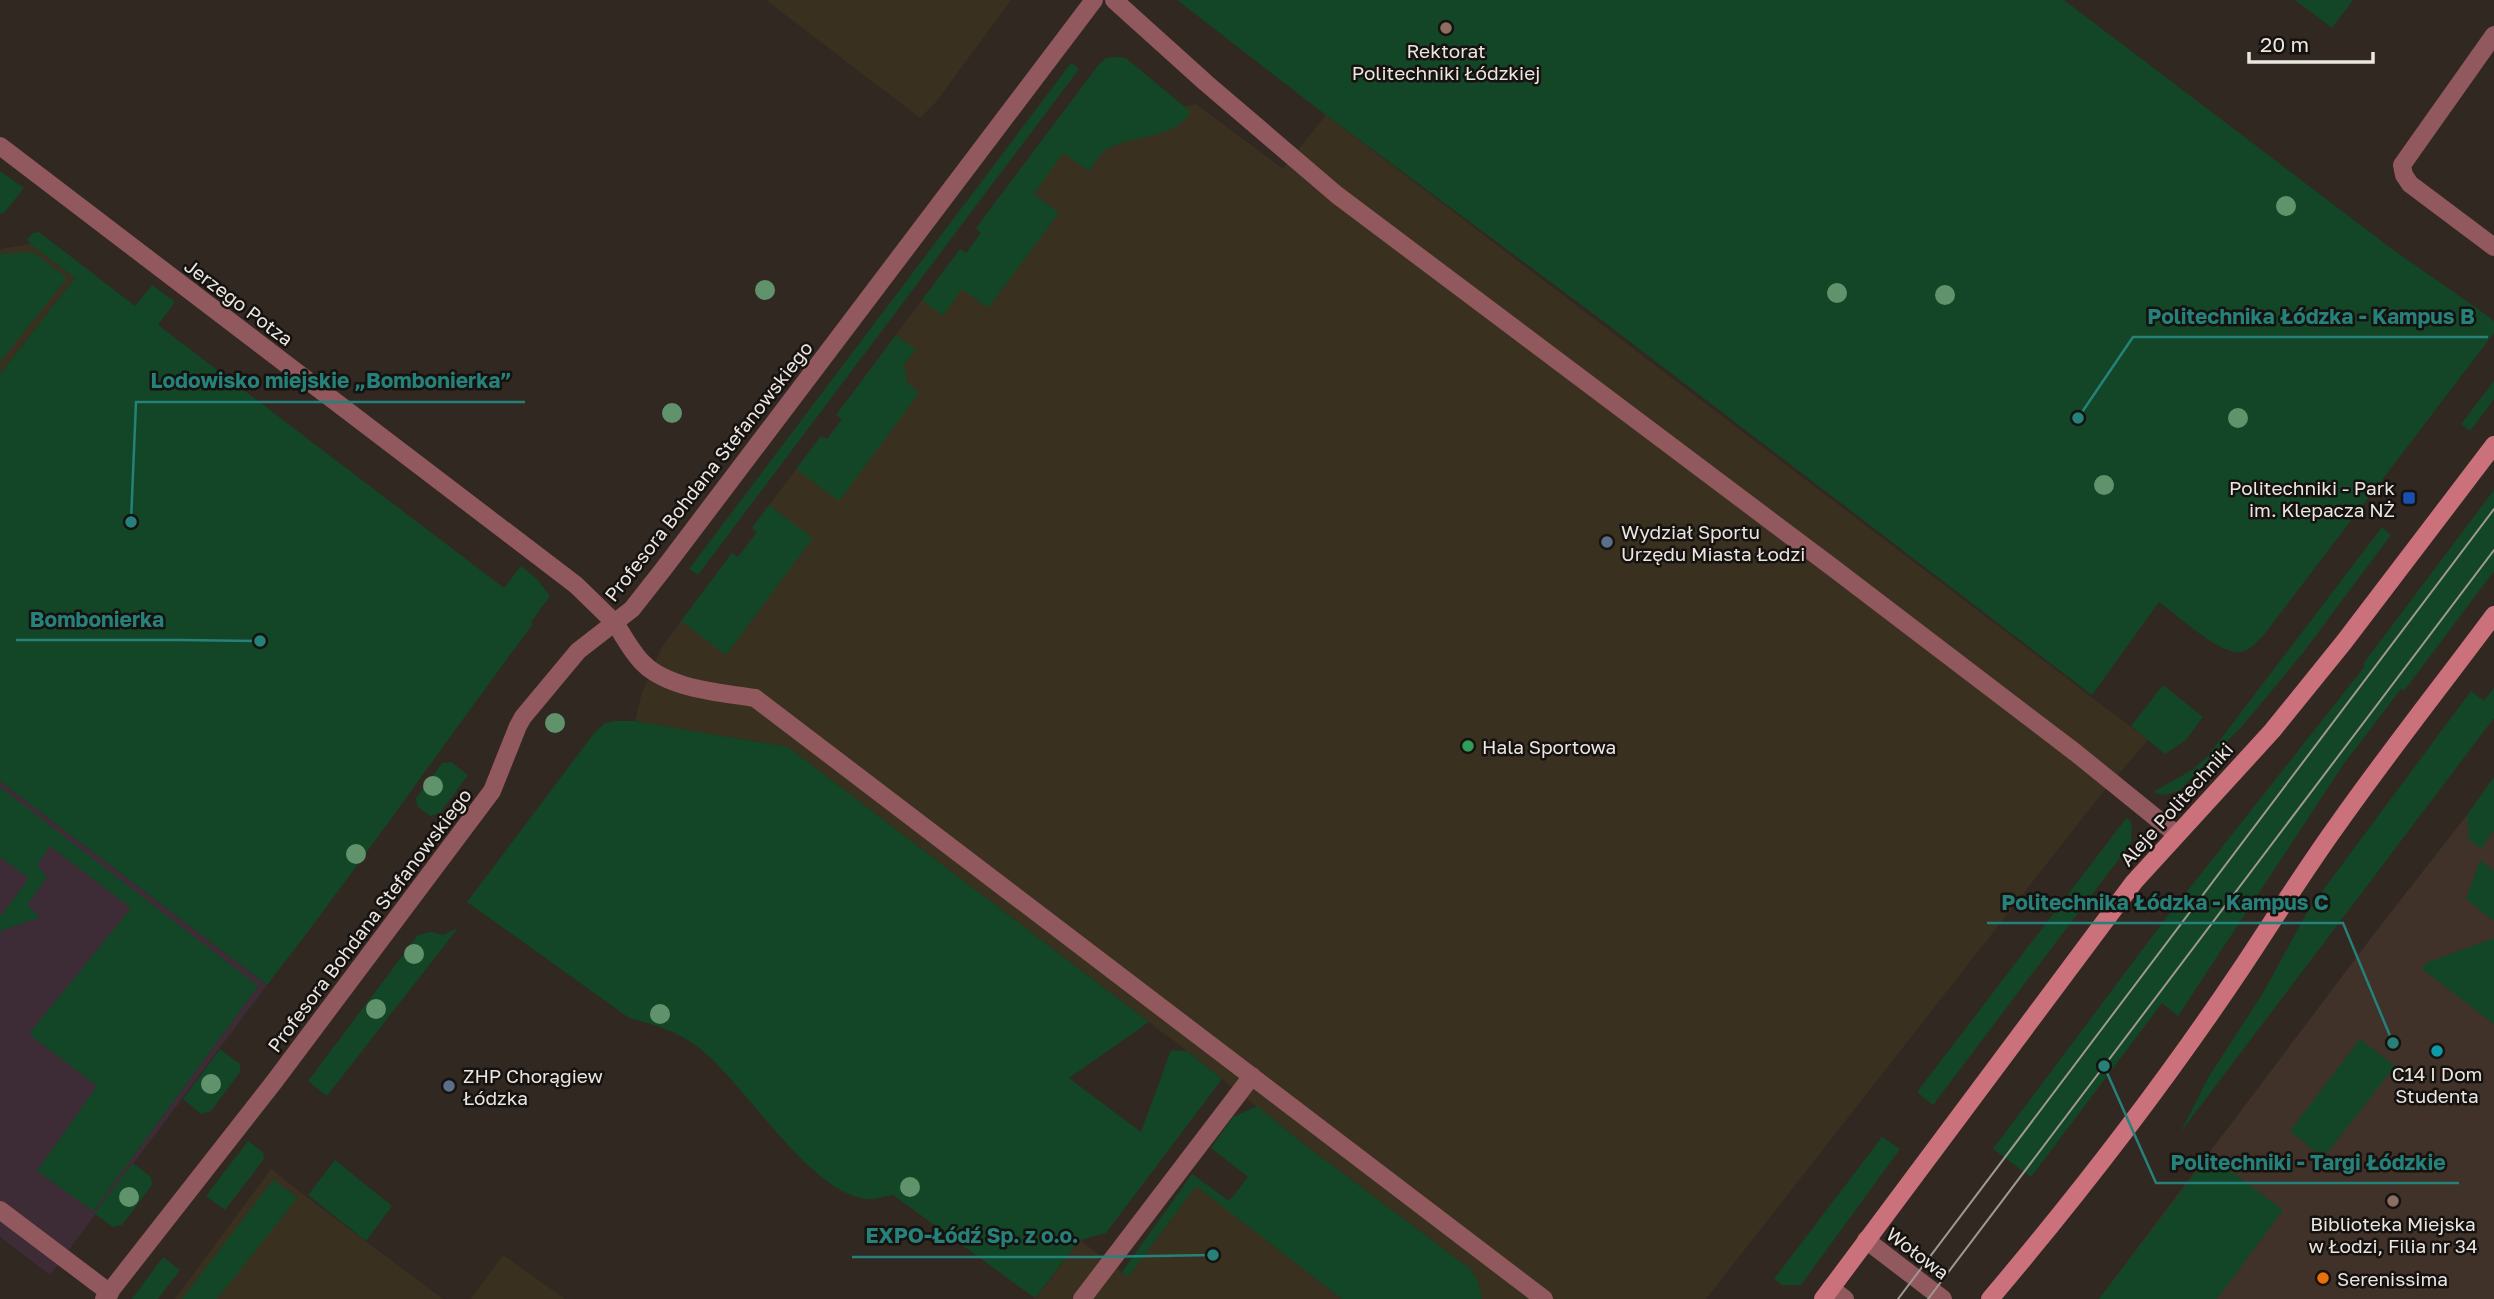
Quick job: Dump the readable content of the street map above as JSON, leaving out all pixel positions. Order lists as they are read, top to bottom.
{
  "streets": {
    "main road": ["Aleje Politechniki"],
    "street": ["Jerzego Potza", "Profesora Bohdana Stefanowskiego", "Wołowa"]
  },
  "crossings": [
    ["Jerzego Potza", "Profesora Bohdana Stefanowskiego"],
    ["Aleje Politechniki", "Wołowa"]
  ],
  "places": {
    "other": [
      "Rektorat Politechniki Łódzkiej",
      "Politechnika Łódzka - Kampus B",
      "Lodowisko miejskie „Bombonierka”",
      "Wydział Sportu Urzędu Miasta Łodzi",
      "Bombonierka",
      "Hala Sportowa",
      "Politechnika Łódzka - Kampus C",
      "C14 I Dom Studenta",
      "Politechniki - Targi Łódzkie",
      "ZHP Chorągiew Łódzka",
      "Biblioteka Miejska w Łodzi, Filia nr 34",
      "EXPO-Łódź Sp. z o.o.",
      "Serenissima"
    ],
    "transit": ["Politechniki - Park im. Klepacza NŻ"]
  },
  "scale_bar": "20 m"
}
